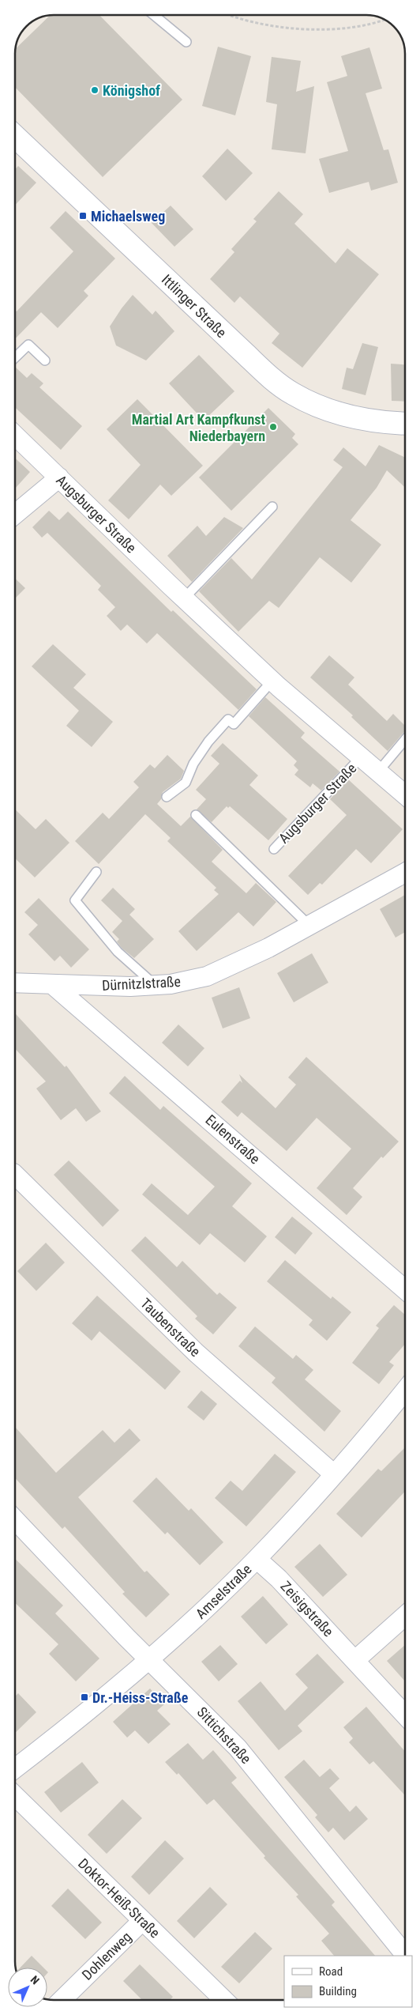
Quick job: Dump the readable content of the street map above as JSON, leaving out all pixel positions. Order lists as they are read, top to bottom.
{
  "streets": {
    "street": [
      "Ittlinger Straße",
      "Augsburger Straße",
      "Dürnitzlstraße",
      "Eulenstraße",
      "Taubenstraße",
      "Amselstraße",
      "Zeisigstraße",
      "Sittichstraße",
      "Doktor-Heiß-Straße",
      "Dohlenweg"
    ]
  },
  "crossings": [
    ["Dürnitzlstraße", "Eulenstraße"],
    ["Taubenstraße", "Amselstraße"],
    ["Amselstraße", "Zeisigstraße"],
    ["Amselstraße", "Sittichstraße"],
    ["Doktor-Heiß-Straße", "Dohlenweg"]
  ],
  "places": {
    "other": ["Königshof", "Martial Art Kampfkunst Niederbayern"],
    "transit": ["Michaelsweg", "Dr.-Heiss-Straße"]
  },
  "legend": ["Road", "Building"],
  "north": "top right"
}
